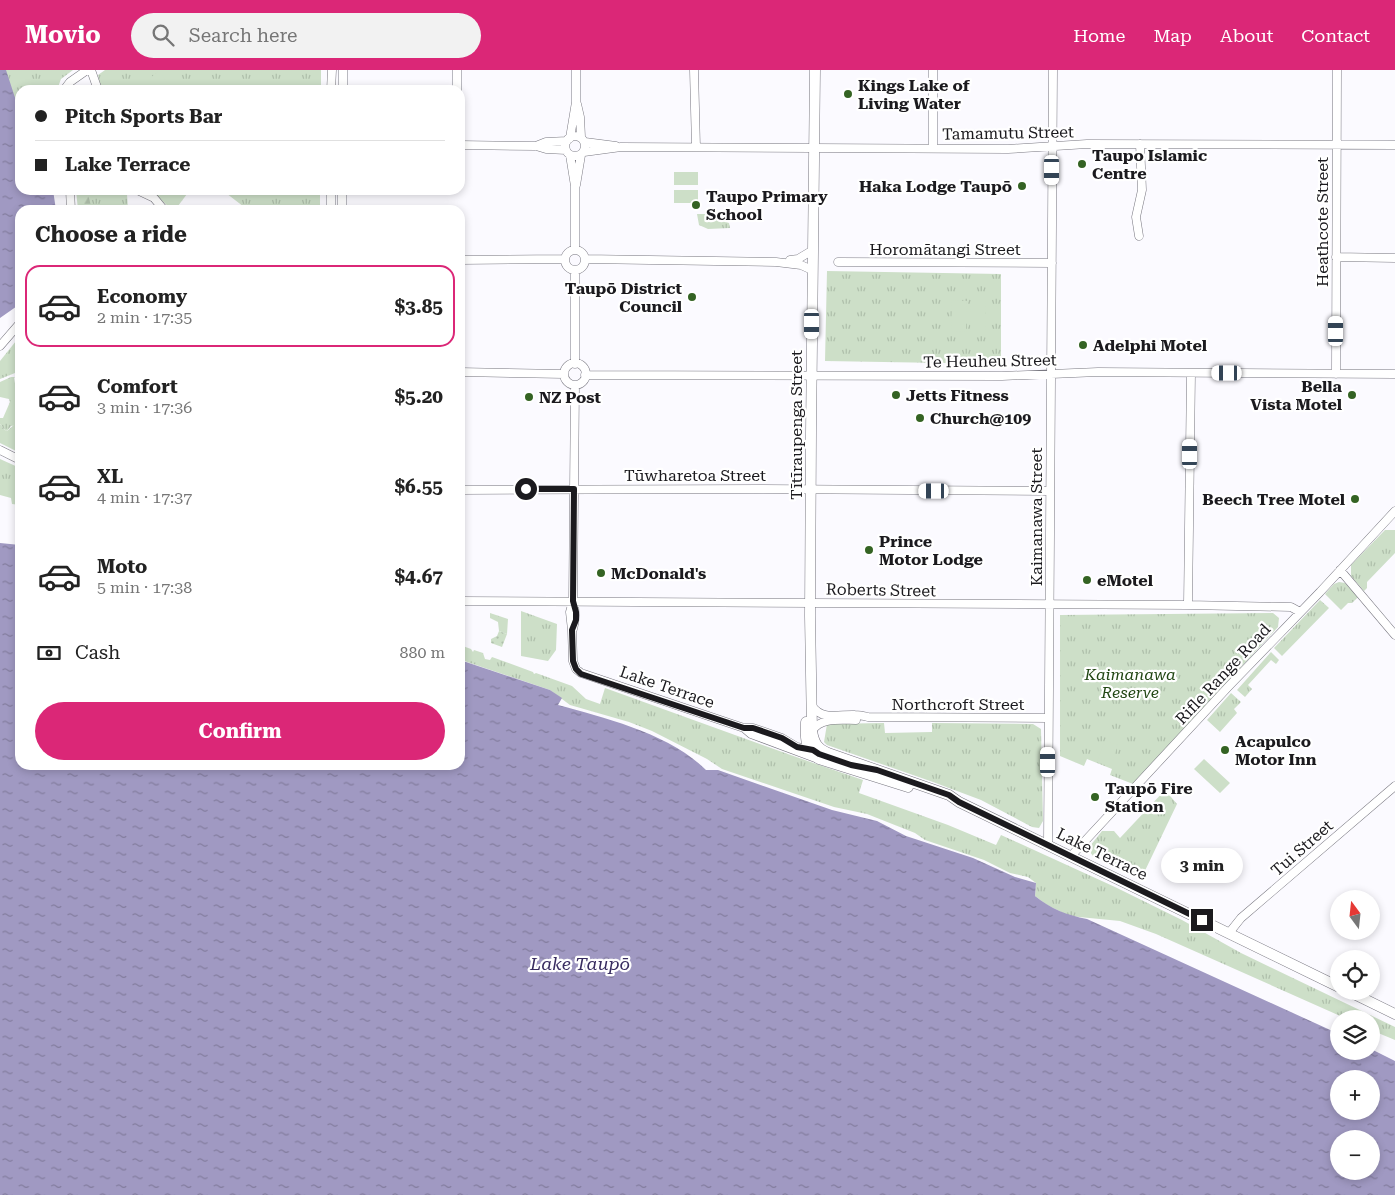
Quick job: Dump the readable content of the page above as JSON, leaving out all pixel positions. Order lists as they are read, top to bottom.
{
  "streets": {
    "main road": ["Tītīraupenga Street", "Lake Terrace"],
    "street": [
      "Tamamutu Street",
      "Heathcote Street",
      "Horomātangi Street",
      "Te Heuheu Street",
      "Tūwharetoa Street",
      "Kaimanawa Street",
      "Roberts Street",
      "Rifle Range Road",
      "Northcroft Street",
      "Tui Street"
    ]
  },
  "crossings": [
    ["Tamamutu Street", "Heathcote Street"],
    ["Tamamutu Street", "Tītīraupenga Street"],
    ["Tamamutu Street", "Kaimanawa Street"],
    ["Heathcote Street", "Te Heuheu Street"],
    ["Horomātangi Street", "Kaimanawa Street"],
    ["Te Heuheu Street", "Tītīraupenga Street"],
    ["Te Heuheu Street", "Kaimanawa Street"],
    ["Tītīraupenga Street", "Tūwharetoa Street"],
    ["Tītīraupenga Street", "Roberts Street"],
    ["Tītīraupenga Street", "Lake Terrace"],
    ["Tītīraupenga Street", "Northcroft Street"],
    ["Tūwharetoa Street", "Kaimanawa Street"],
    ["Kaimanawa Street", "Roberts Street"],
    ["Kaimanawa Street", "Lake Terrace"],
    ["Kaimanawa Street", "Northcroft Street"],
    ["Roberts Street", "Rifle Range Road"],
    ["Roberts Street", "Lake Terrace"],
    ["Rifle Range Road", "Lake Terrace"],
    ["Lake Terrace", "Northcroft Street"],
    ["Lake Terrace", "Tui Street"]
  ],
  "water": ["Lake Taupō"],
  "parks": ["Kaimanawa Reserve"],
  "places": [
    "Kings Lake of Living Water",
    "Taupo Islamic Centre",
    "Haka Lodge Taupō",
    "Taupo Primary School",
    "Taupō District Council",
    "Adelphi Motel",
    "Jetts Fitness",
    "Bella Vista Motel",
    "NZ Post",
    "Church@109",
    "Beech Tree Motel",
    "Prince Motor Lodge",
    "McDonald's",
    "eMotel",
    "Acapulco Motor Inn",
    "Taupō Fire Station"
  ],
  "north": "top",
  "page": {
    "header": "Movio",
    "search": "Search here",
    "nav": [
      "Home",
      "Map",
      "About",
      "Contact"
    ],
    "banner": ["Pitch Sports Bar", "Lake Terrace"],
    "heading": "Choose a ride",
    "list": [
      {
        "name": "Economy",
        "note": "2 min · 17:35",
        "value": "$3.85"
      },
      {
        "name": "Comfort",
        "note": "3 min · 17:36",
        "value": "$5.20"
      },
      {
        "name": "XL",
        "note": "4 min · 17:37",
        "value": "$6.55"
      },
      {
        "name": "Moto",
        "note": "5 min · 17:38",
        "value": "$4.67"
      }
    ],
    "pay": ["Cash", "880 m"],
    "buttons": "Confirm",
    "bubble": "3 min",
    "map_buttons": ["+", "−"]
  }
}
